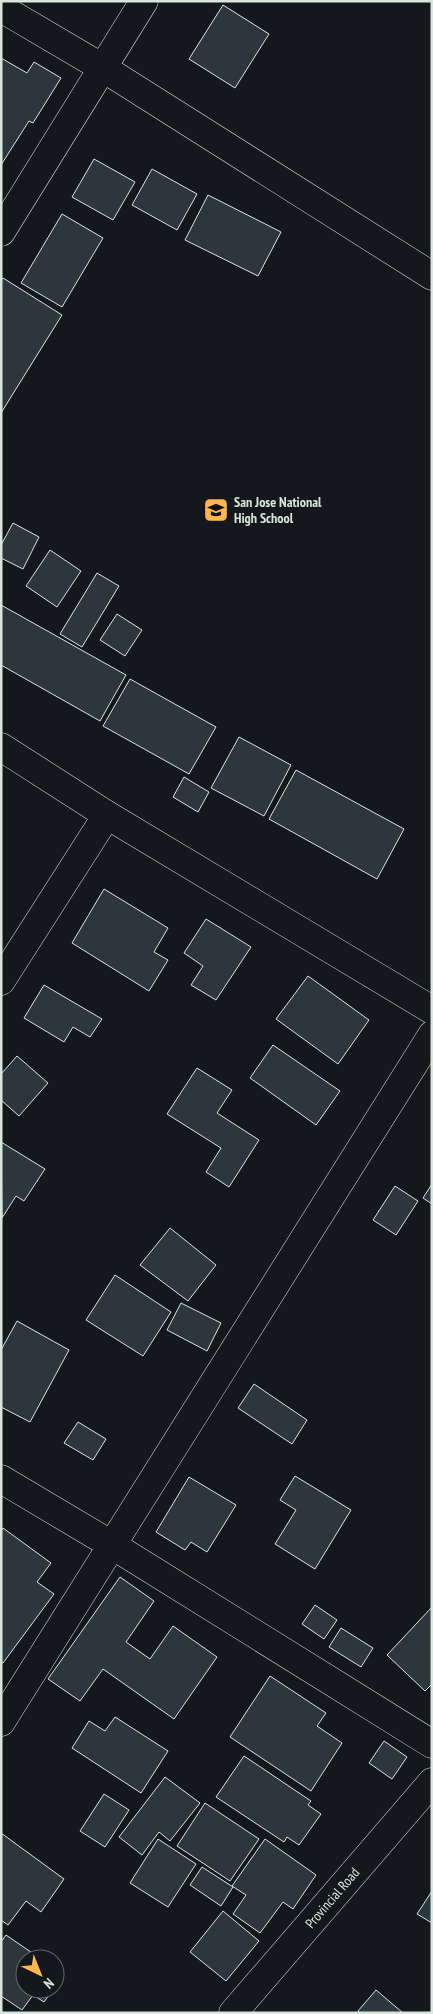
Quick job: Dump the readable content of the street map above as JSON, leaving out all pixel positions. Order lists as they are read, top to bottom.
{
  "streets": {
    "street": ["Provincial Road"]
  },
  "places": {
    "school or university": ["San Jose National High School"]
  },
  "north": "bottom right"
}
